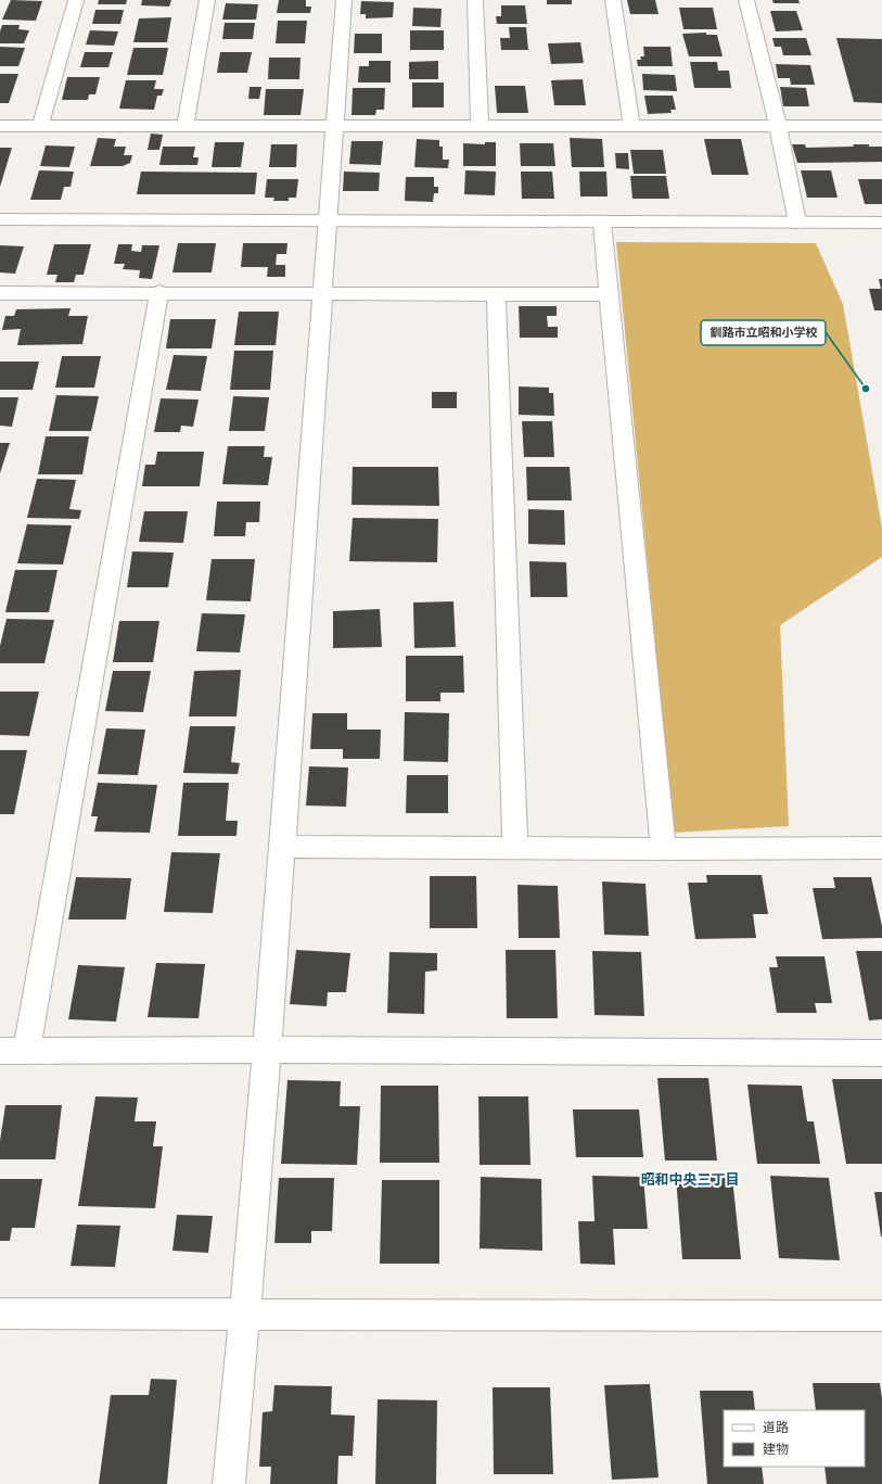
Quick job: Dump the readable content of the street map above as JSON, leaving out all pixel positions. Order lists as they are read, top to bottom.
{
  "districts": ["昭和中央三丁目"],
  "places": ["釧路市立昭和小学校"],
  "legend": ["道路", "建物"]
}
